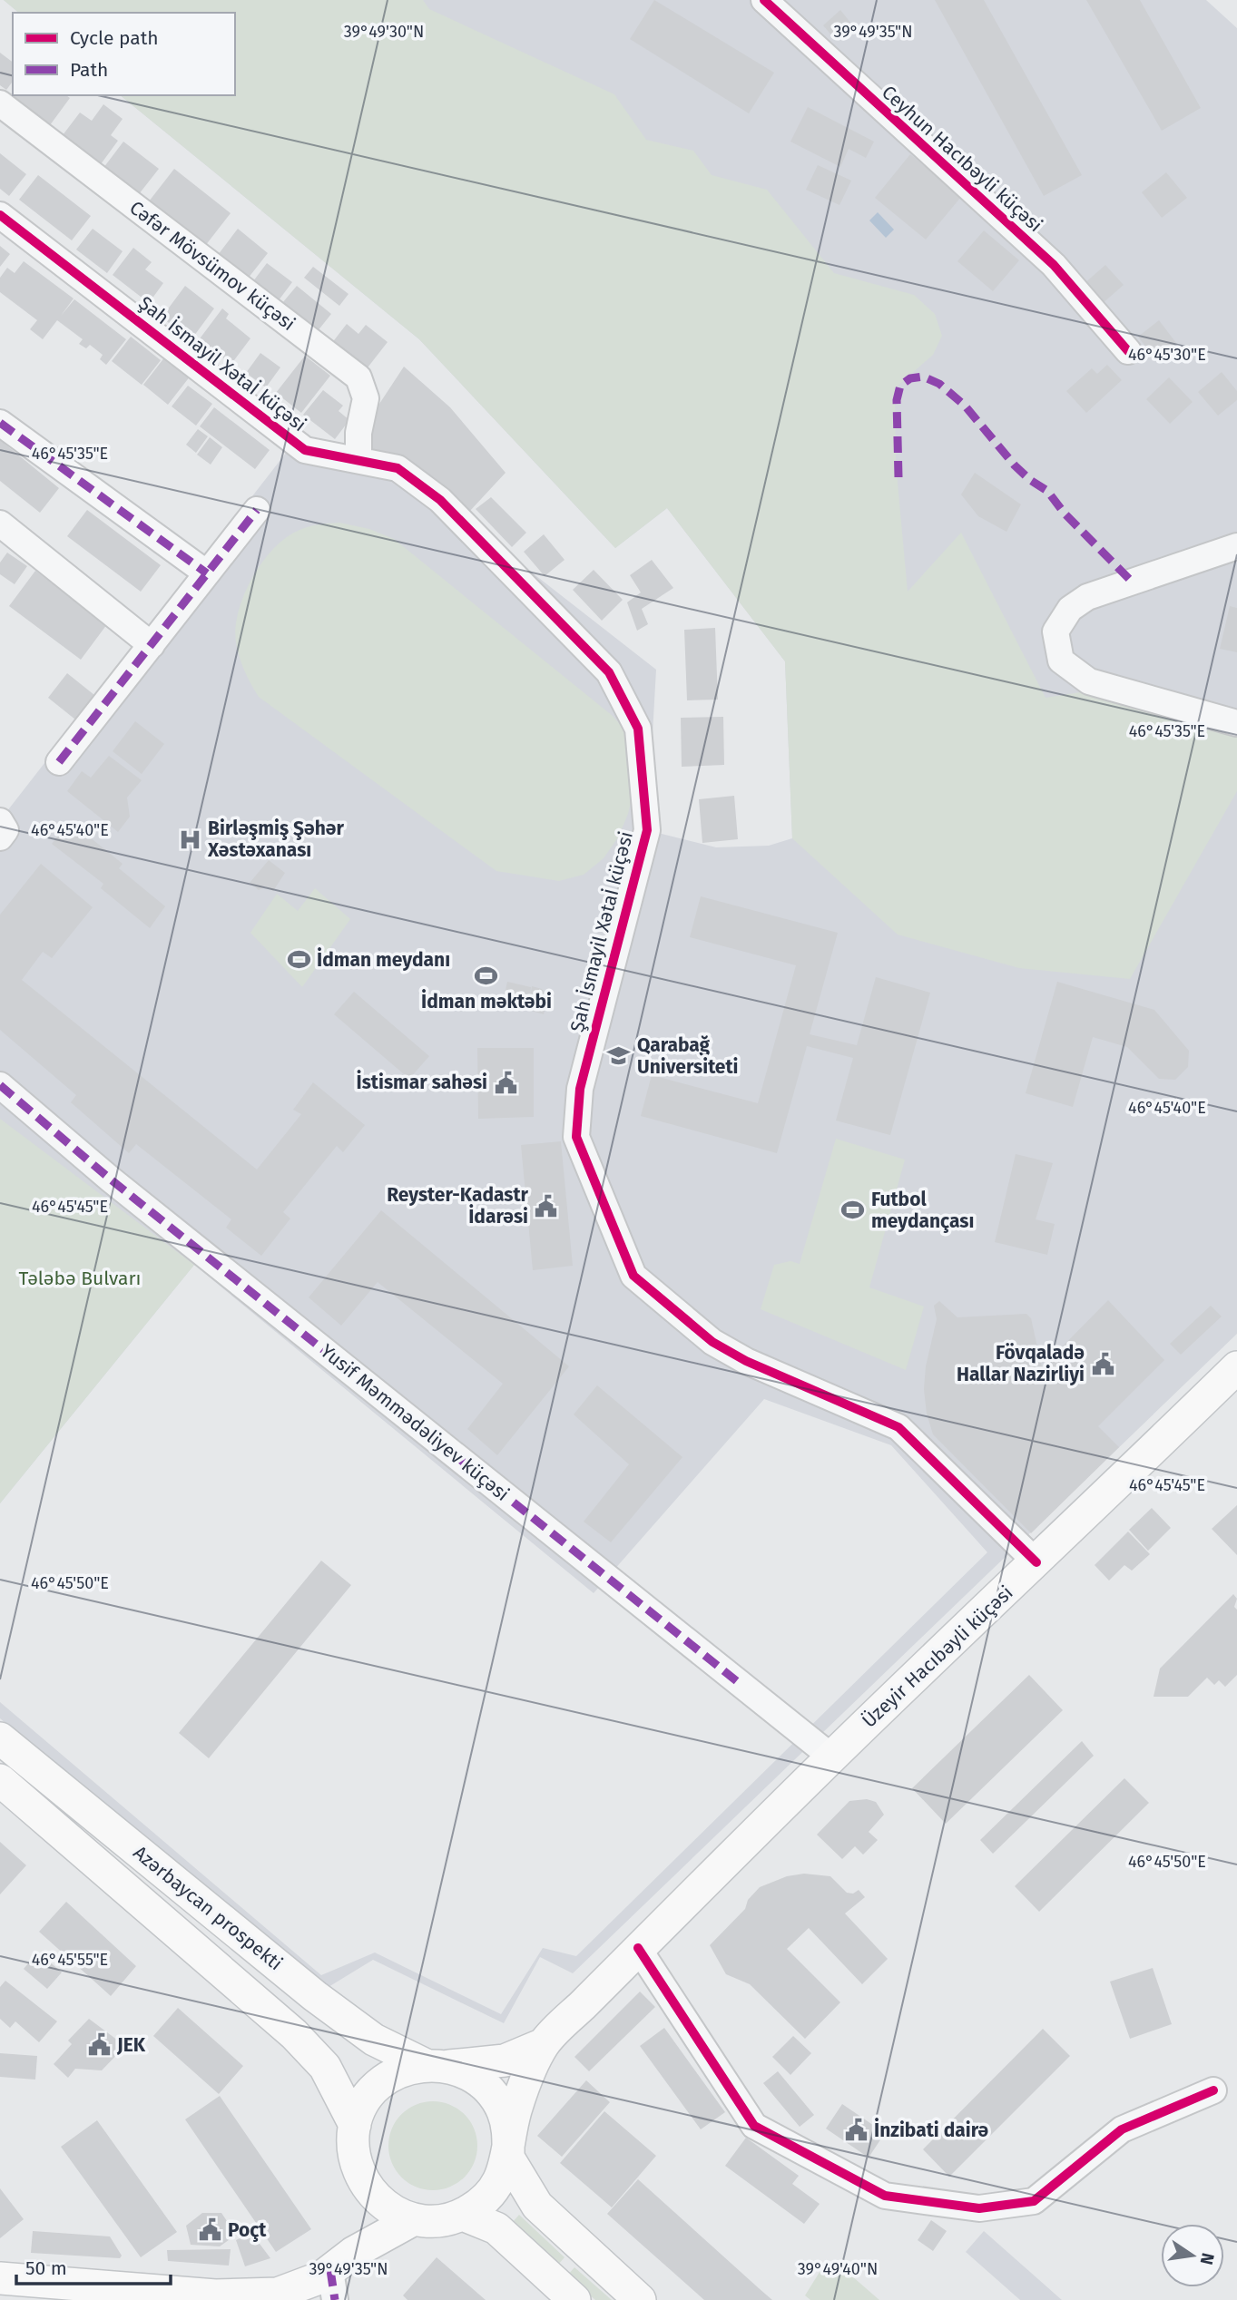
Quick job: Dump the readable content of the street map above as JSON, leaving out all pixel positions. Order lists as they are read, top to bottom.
{
  "streets": {
    "main road": ["Üzeyir Hacıbəyli küçəsi", "Azərbaycan prospekti"],
    "street": [
      "Ceyhun Hacıbəyli küçəsi",
      "Cəfər Mövsümov küçəsi",
      "Şah İsmayil Xətaİ küçəsi",
      "Yusif Məmmədəliyev küçəsi"
    ]
  },
  "crossings": [
    ["Cəfər Mövsümov küçəsi", "Şah İsmayil Xətaİ küçəsi"],
    ["Şah İsmayil Xətaİ küçəsi", "Üzeyir Hacıbəyli küçəsi"],
    ["Yusif Məmmədəliyev küçəsi", "Üzeyir Hacıbəyli küçəsi"]
  ],
  "parks": ["Tələbə Bulvarı"],
  "places": {
    "hospital": ["Birləşmiş Şəhər Xəstəxanası"],
    "sports": ["İdman meydanı", "İdman məktəbi", "Futbol meydançası"],
    "school or university": ["Qarabağ Universiteti"],
    "public building": [
      "İstismar sahəsi",
      "Reyster-Kadastr İdarəsi",
      "Fövqaladə Hallar Nazirliyi",
      "JEK",
      "İnzibati dairə",
      "Poçt"
    ]
  },
  "legend": ["Cycle path", "Path"],
  "scale_bar": "50 m",
  "north": "right",
  "coordinates": [
    "39°49'30\"N",
    "39°49'35\"N",
    "46°45'30\"E",
    "46°45'35\"E",
    "46°45'40\"E",
    "46°45'45\"E",
    "46°45'50\"E",
    "46°45'55\"E",
    "39°49'40\"N"
  ]
}
